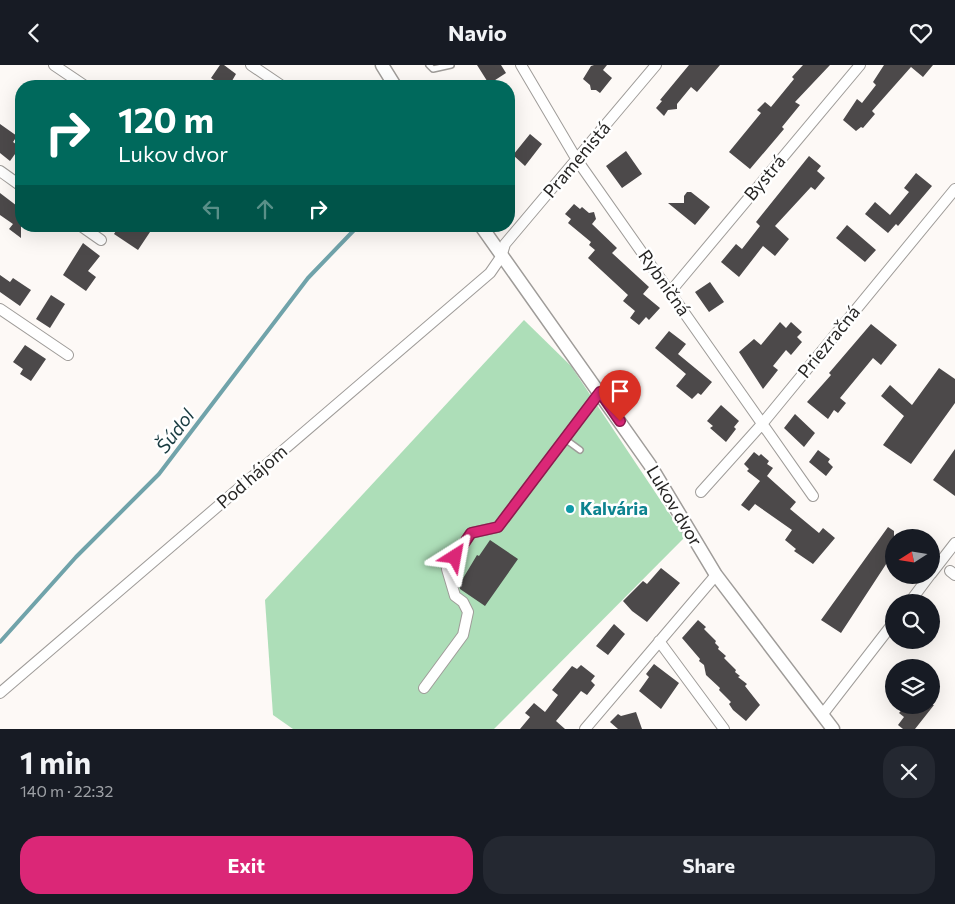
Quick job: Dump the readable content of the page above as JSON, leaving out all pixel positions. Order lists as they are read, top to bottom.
{
  "streets": {
    "street": [
      "Pramenistá",
      "Bystrá",
      "Rybničná",
      "Priezračná",
      "Pod hájom",
      "Lukov dvor"
    ]
  },
  "crossings": [
    ["Pramenistá", "Rybničná"],
    ["Pramenistá", "Pod hájom"],
    ["Pramenistá", "Lukov dvor"],
    ["Bystrá", "Rybničná"],
    ["Rybničná", "Priezračná"],
    ["Pod hájom", "Lukov dvor"]
  ],
  "water": ["Šúdol"],
  "places": ["Kalvária"],
  "north": "left",
  "page": {
    "header": "Navio",
    "turn": ["120 m", "Lukov dvor"],
    "heading": ["1 min", "140 m · 22:32"],
    "buttons": ["Exit", "Share"]
  }
}
